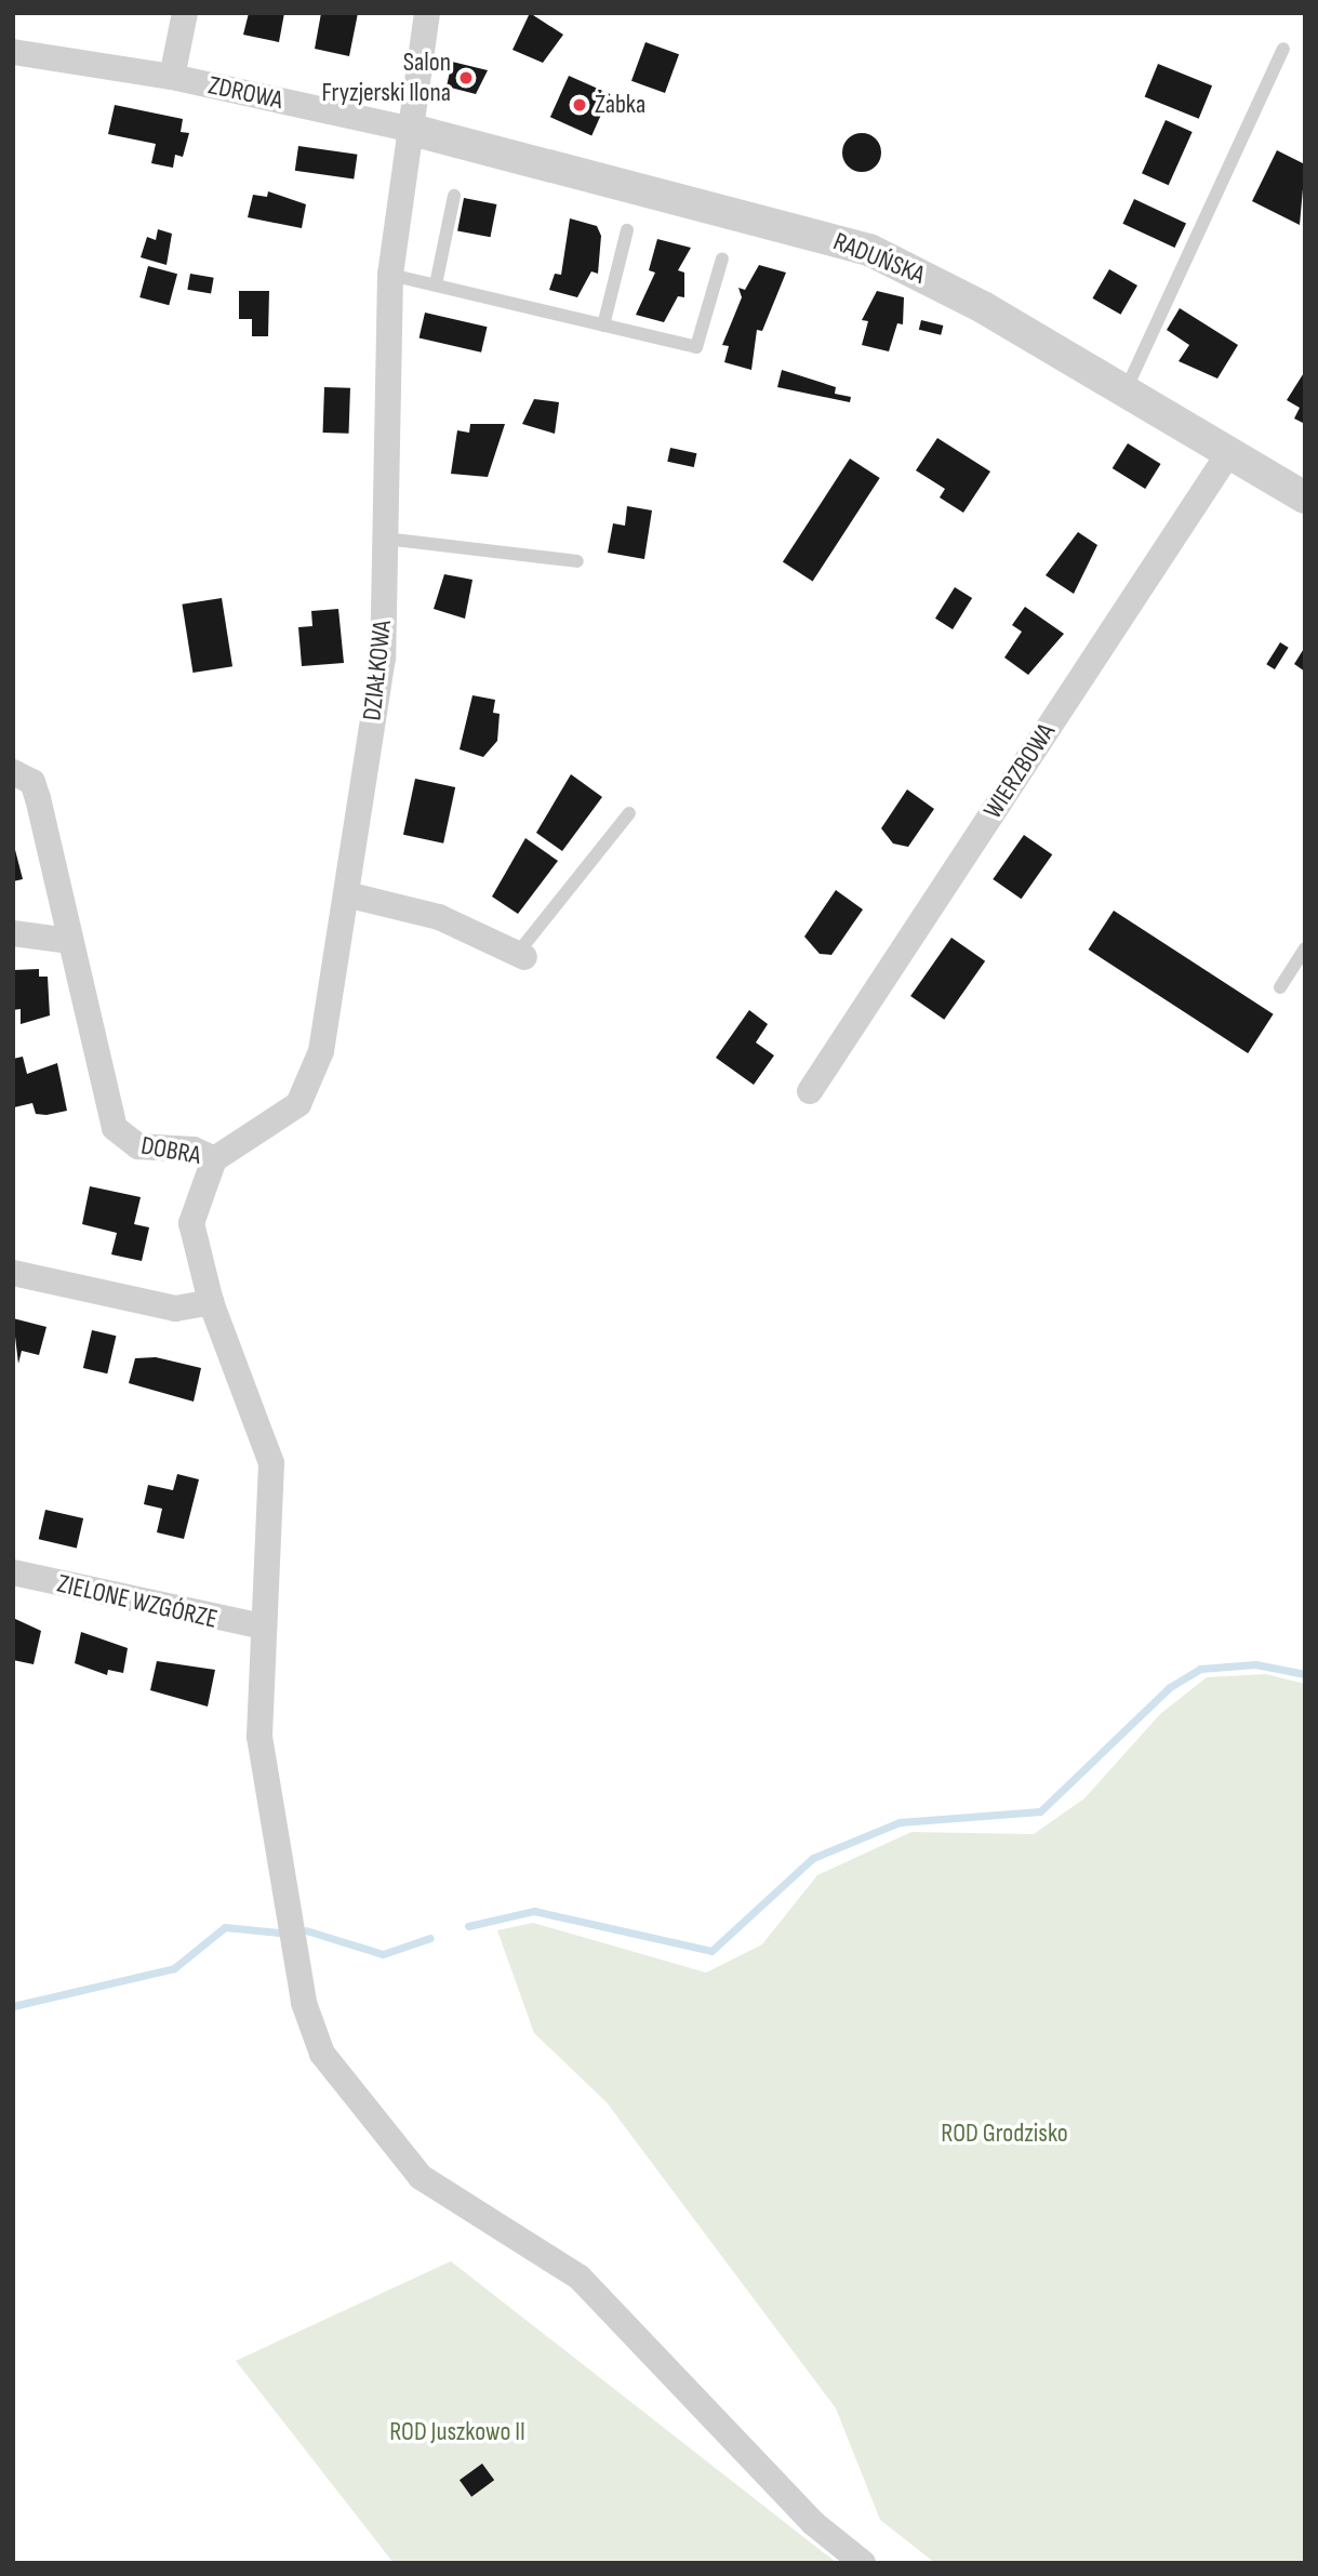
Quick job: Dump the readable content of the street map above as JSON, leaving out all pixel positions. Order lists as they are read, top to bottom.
{
  "streets": {
    "street": [
      "ZDROWA",
      "RADUŃSKA",
      "DZIAŁKOWA",
      "WIERZBOWA",
      "DOBRA",
      "ZIELONE WZGÓRZE"
    ]
  },
  "crossings": [
    ["ZDROWA", "RADUŃSKA"],
    ["ZDROWA", "DZIAŁKOWA"],
    ["RADUŃSKA", "DZIAŁKOWA"],
    ["RADUŃSKA", "WIERZBOWA"],
    ["DZIAŁKOWA", "DOBRA"],
    ["DOBRA", "ZIELONE WZGÓRZE"]
  ],
  "parks": ["ROD Grodzisko", "ROD Juszkowo II"],
  "places": ["Salon Fryzjerski Ilona", "Żabka"]
}
